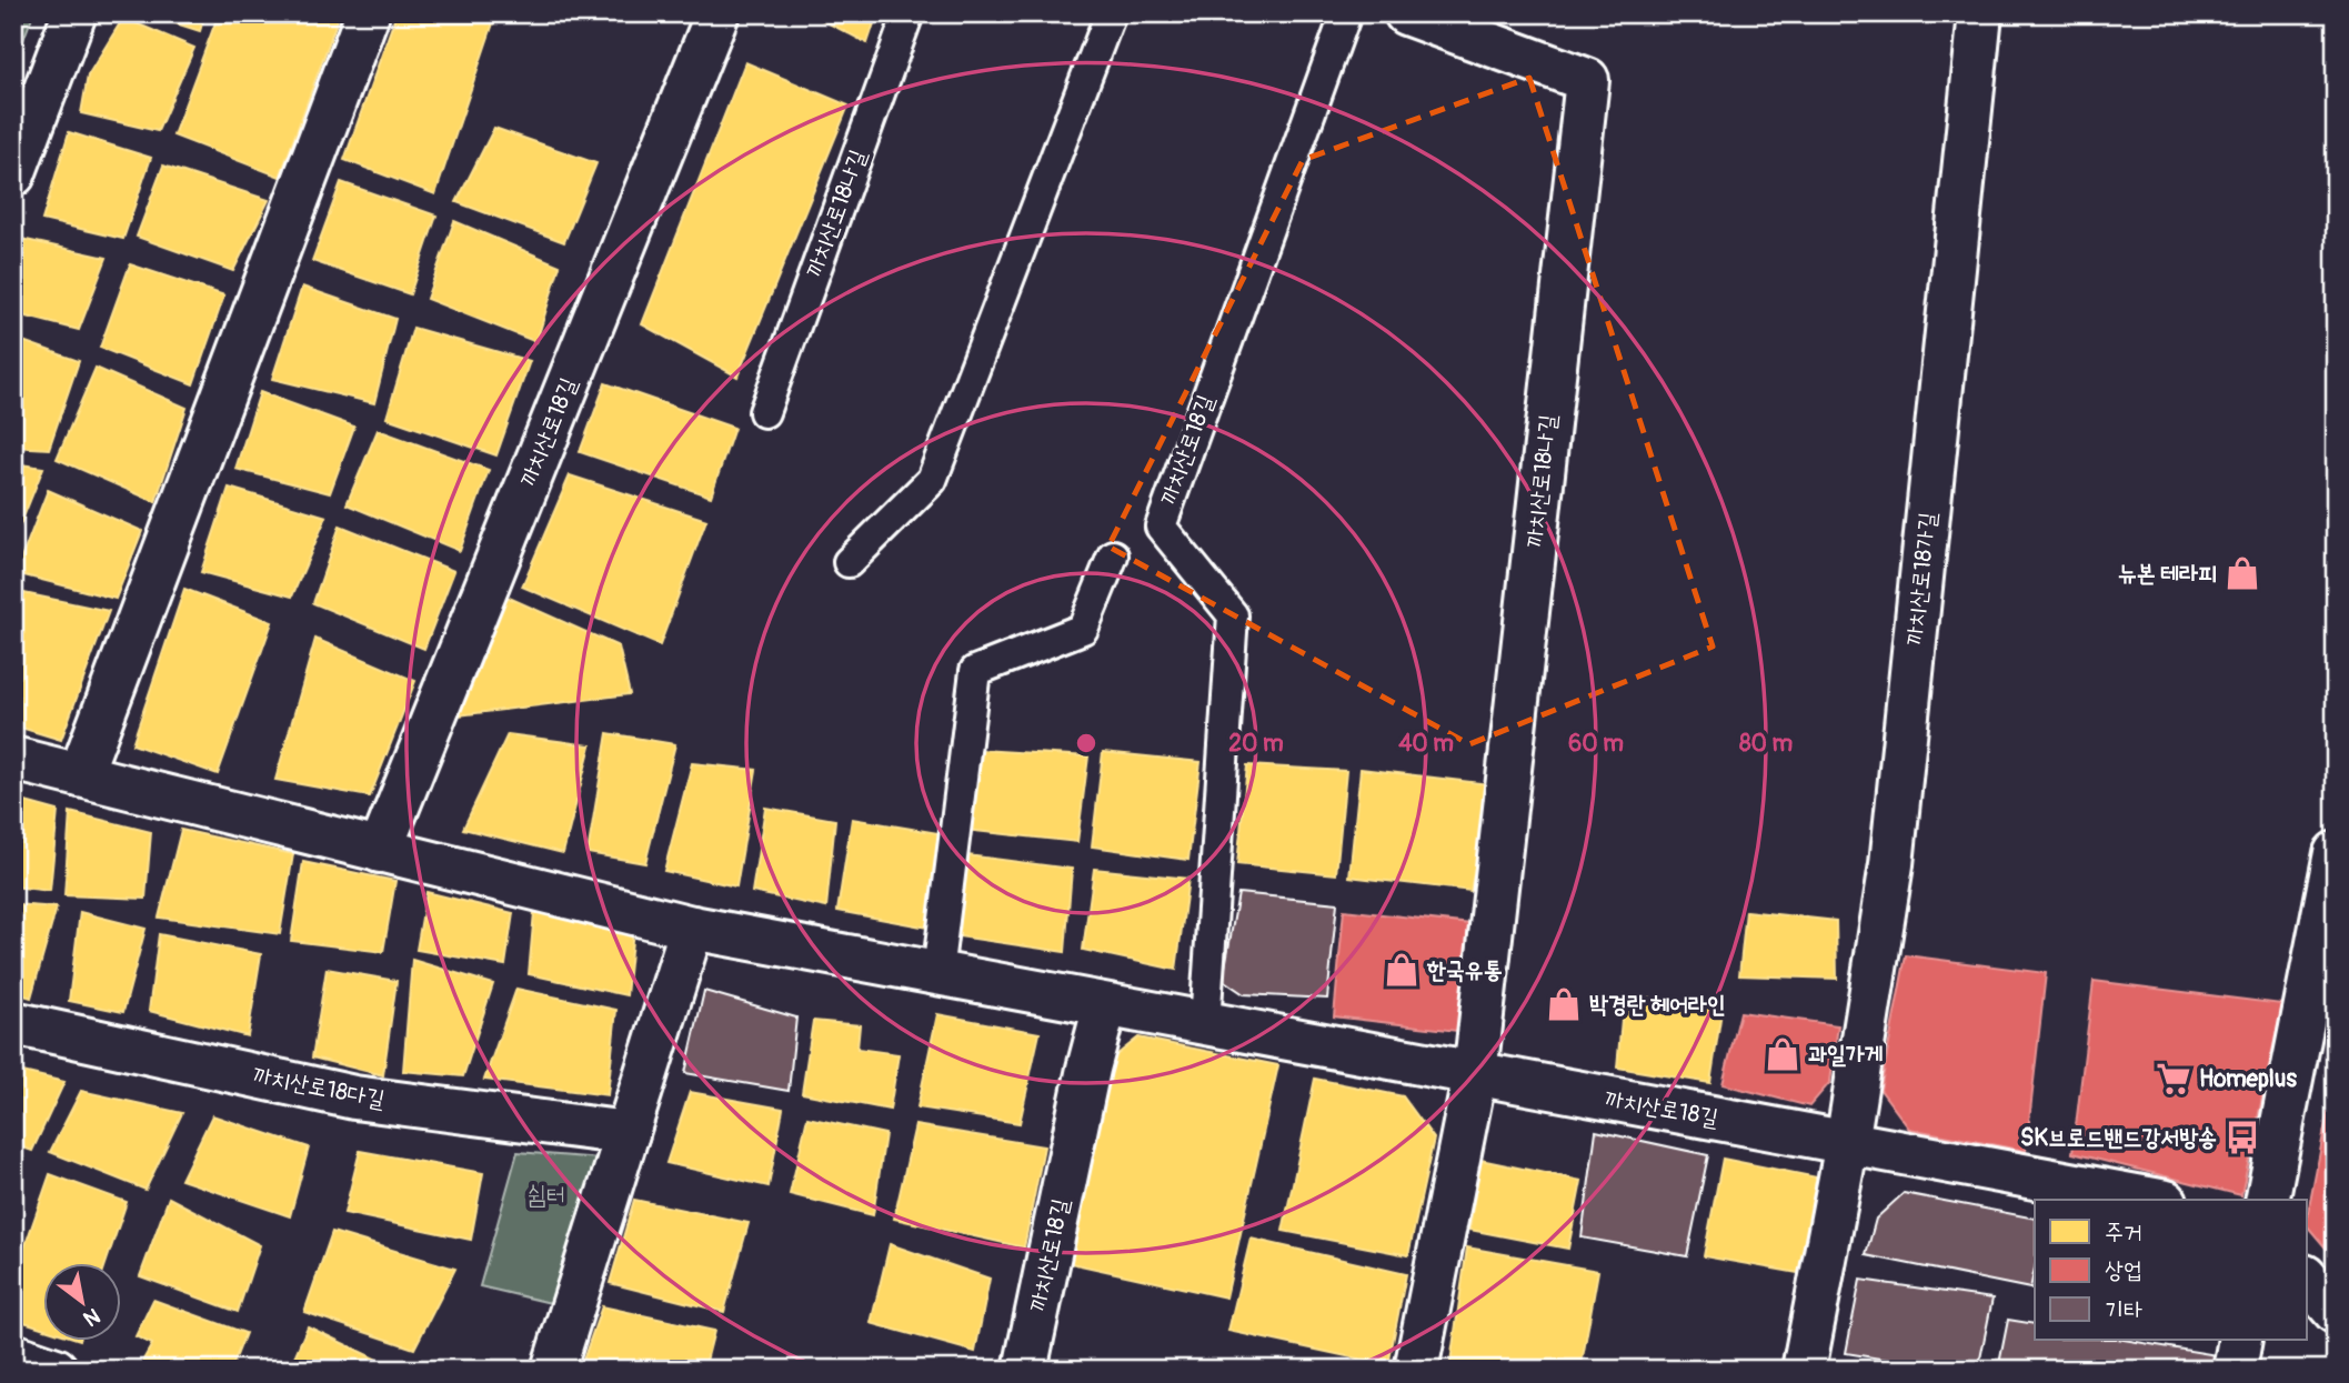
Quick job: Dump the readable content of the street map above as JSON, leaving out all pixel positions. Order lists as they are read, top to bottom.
{
  "streets": {
    "street": [
      "까치산로18나길",
      "까치산로18길",
      "까치산로18가길",
      "까치산로18다길"
    ]
  },
  "crossings": [
    ["까치산로18나길", "까치산로18길"],
    ["까치산로18길", "까치산로18가길"]
  ],
  "parks": ["쉼터"],
  "places": {
    "shop": [
      "뉴본 테라피",
      "한국유통",
      "박경란 헤어라인",
      "과일가게"
    ],
    "supermarket": ["Homeplus"],
    "bus stop": ["SK브로드밴드강서방송"]
  },
  "legend": ["주거", "상업", "기타"],
  "north": "bottom right",
  "rings": [
    "20 m",
    "40 m",
    "60 m",
    "80 m"
  ]
}
